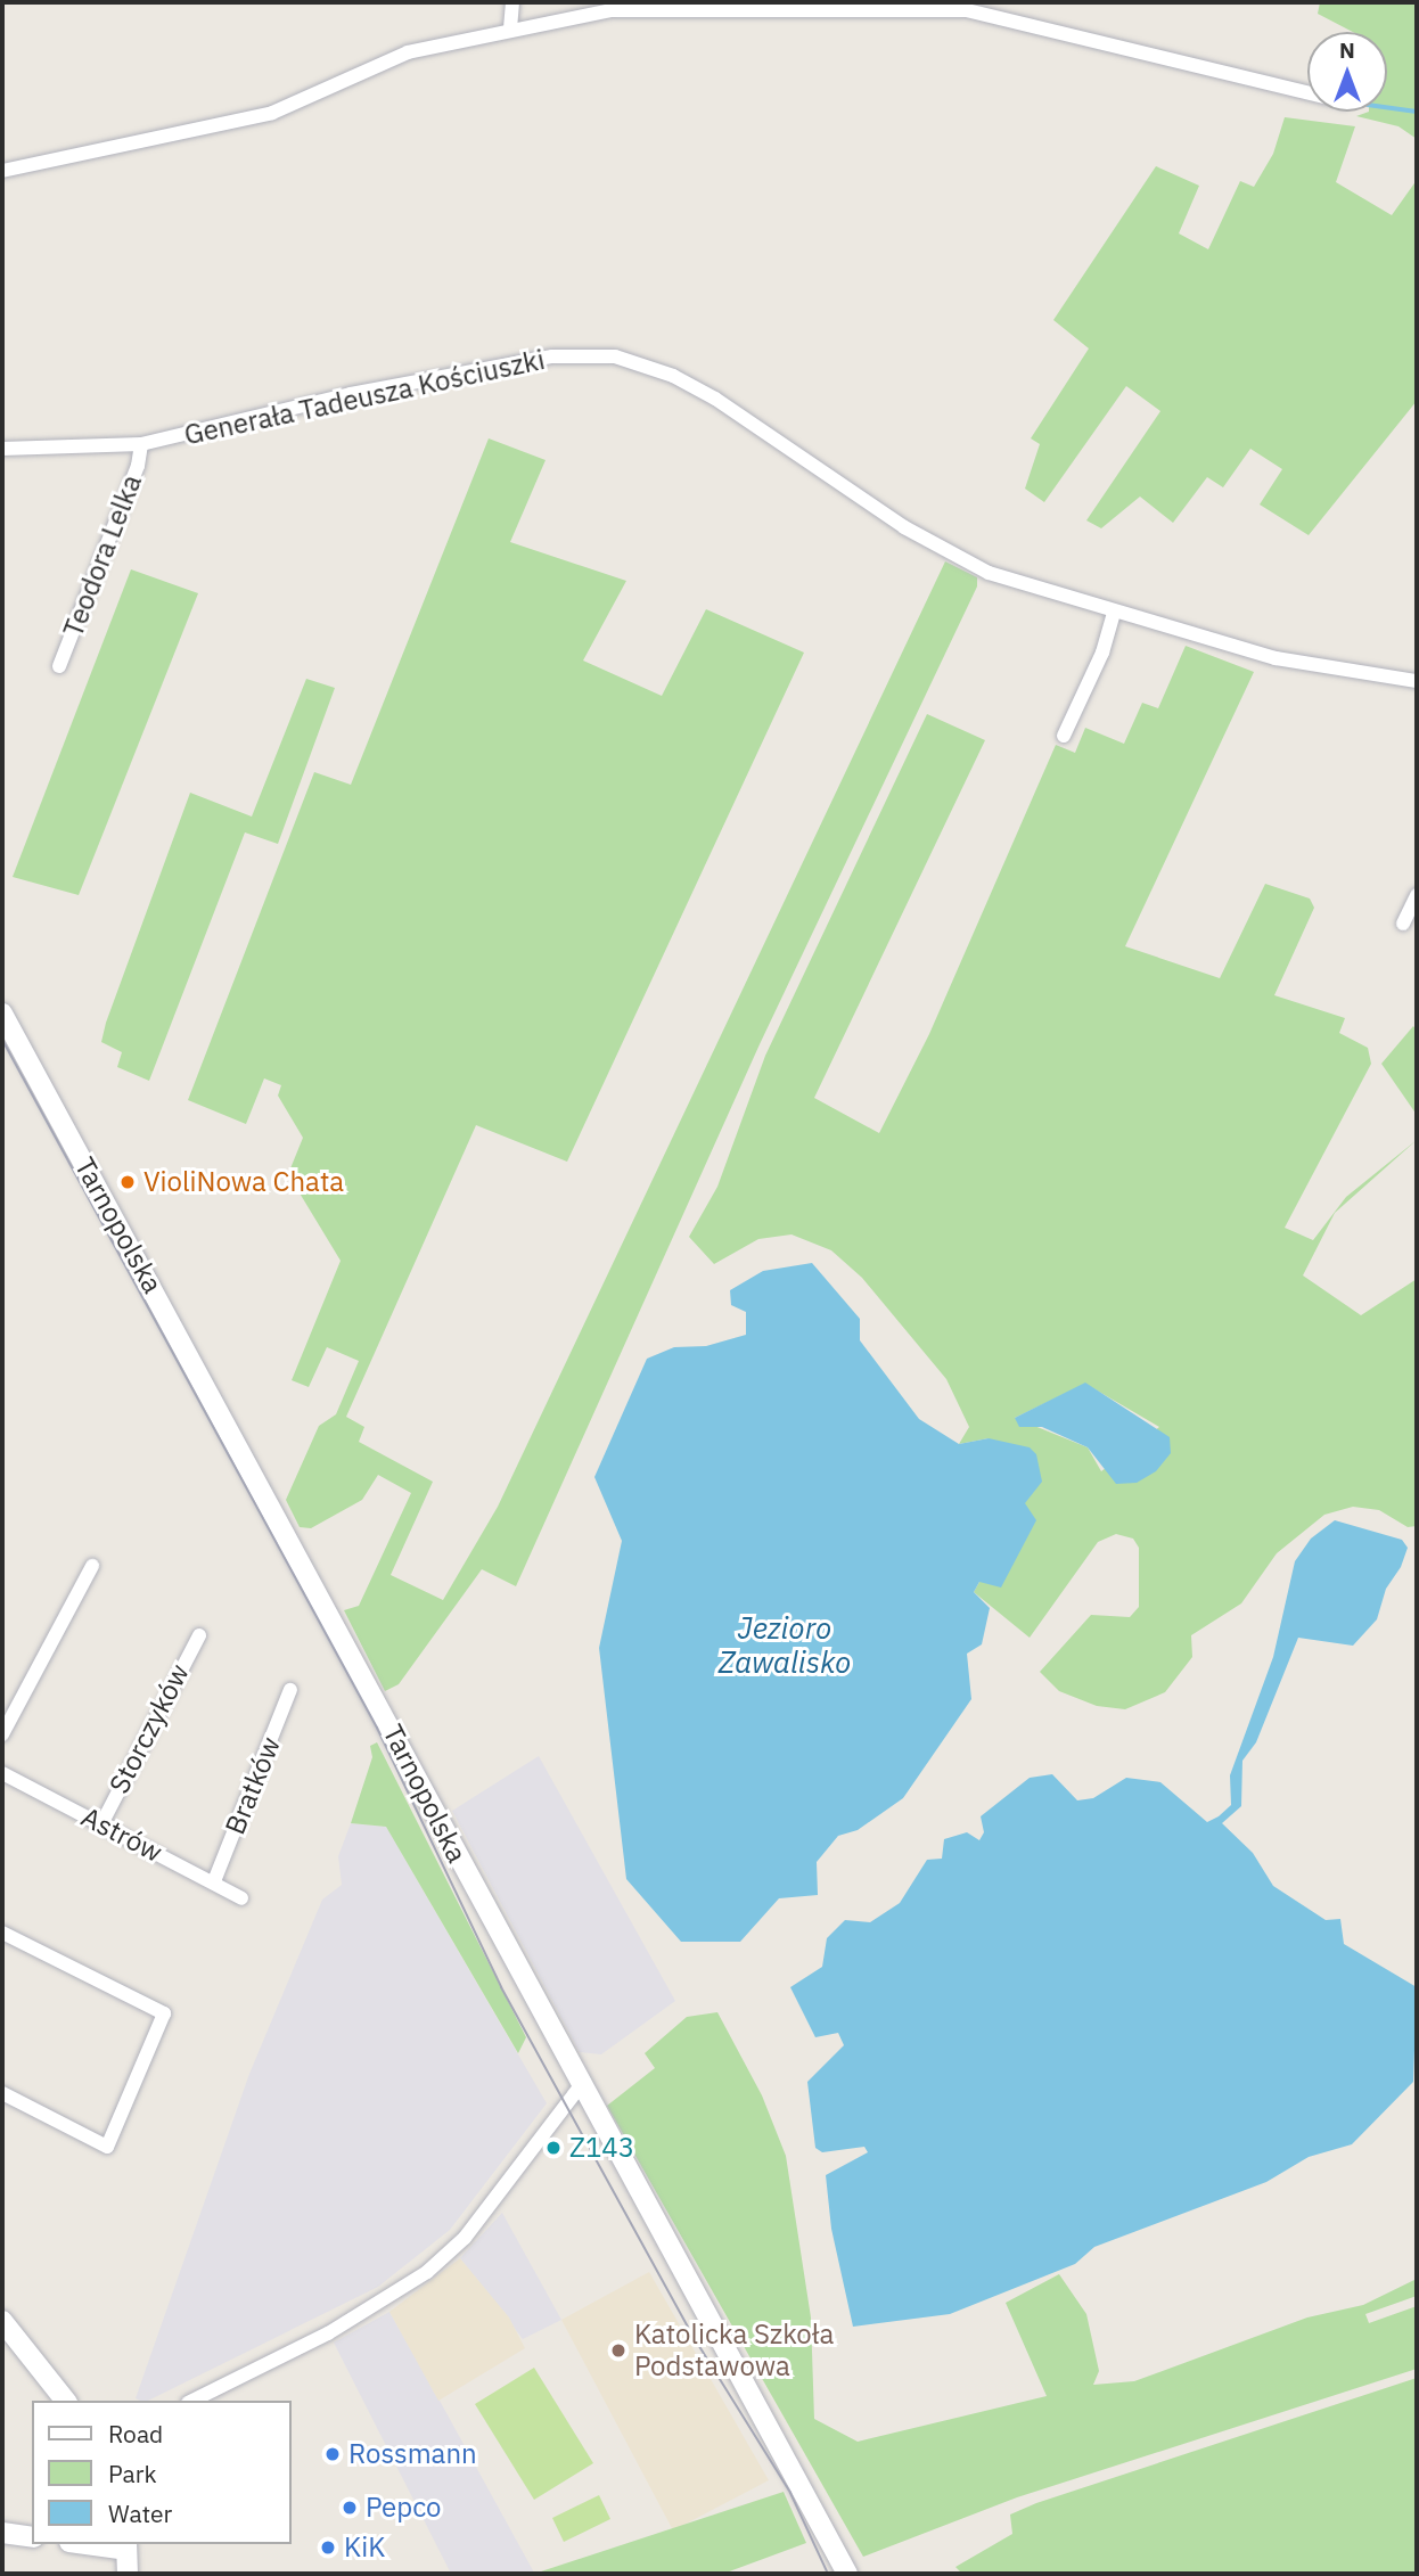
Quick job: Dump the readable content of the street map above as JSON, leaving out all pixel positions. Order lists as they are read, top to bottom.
{
  "streets": {
    "main road": ["Tarnopolska"],
    "street": [
      "Generała Tadeusza Kościuszki",
      "Teodora Lelka",
      "Storczyków",
      "Bratków",
      "Astrów"
    ]
  },
  "crossings": [
    ["Generała Tadeusza Kościuszki", "Teodora Lelka"],
    ["Storczyków", "Astrów"],
    ["Bratków", "Astrów"]
  ],
  "water": ["Jezioro Zawalisko"],
  "places": [
    "VioliNowa Chata",
    "Z143",
    "Katolicka Szkoła Podstawowa",
    "Rossmann",
    "Pepco",
    "KiK"
  ],
  "legend": ["Road", "Park", "Water"],
  "north": "top"
}
